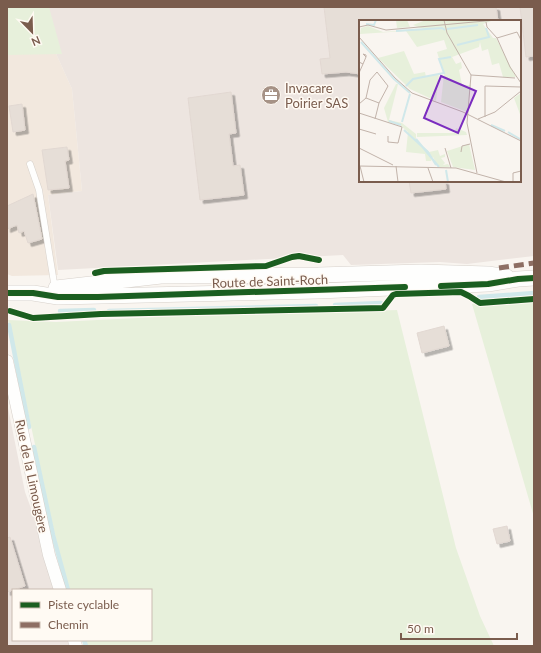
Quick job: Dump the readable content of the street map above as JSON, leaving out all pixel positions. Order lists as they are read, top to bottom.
{
  "streets": {
    "street": ["Route de Saint-Roch", "Rue de la Limougère"]
  },
  "places": {
    "office": ["Invacare Poirier SAS"]
  },
  "legend": ["Piste cyclable", "Chemin"],
  "scale_bar": "50 m",
  "north": "bottom right"
}
